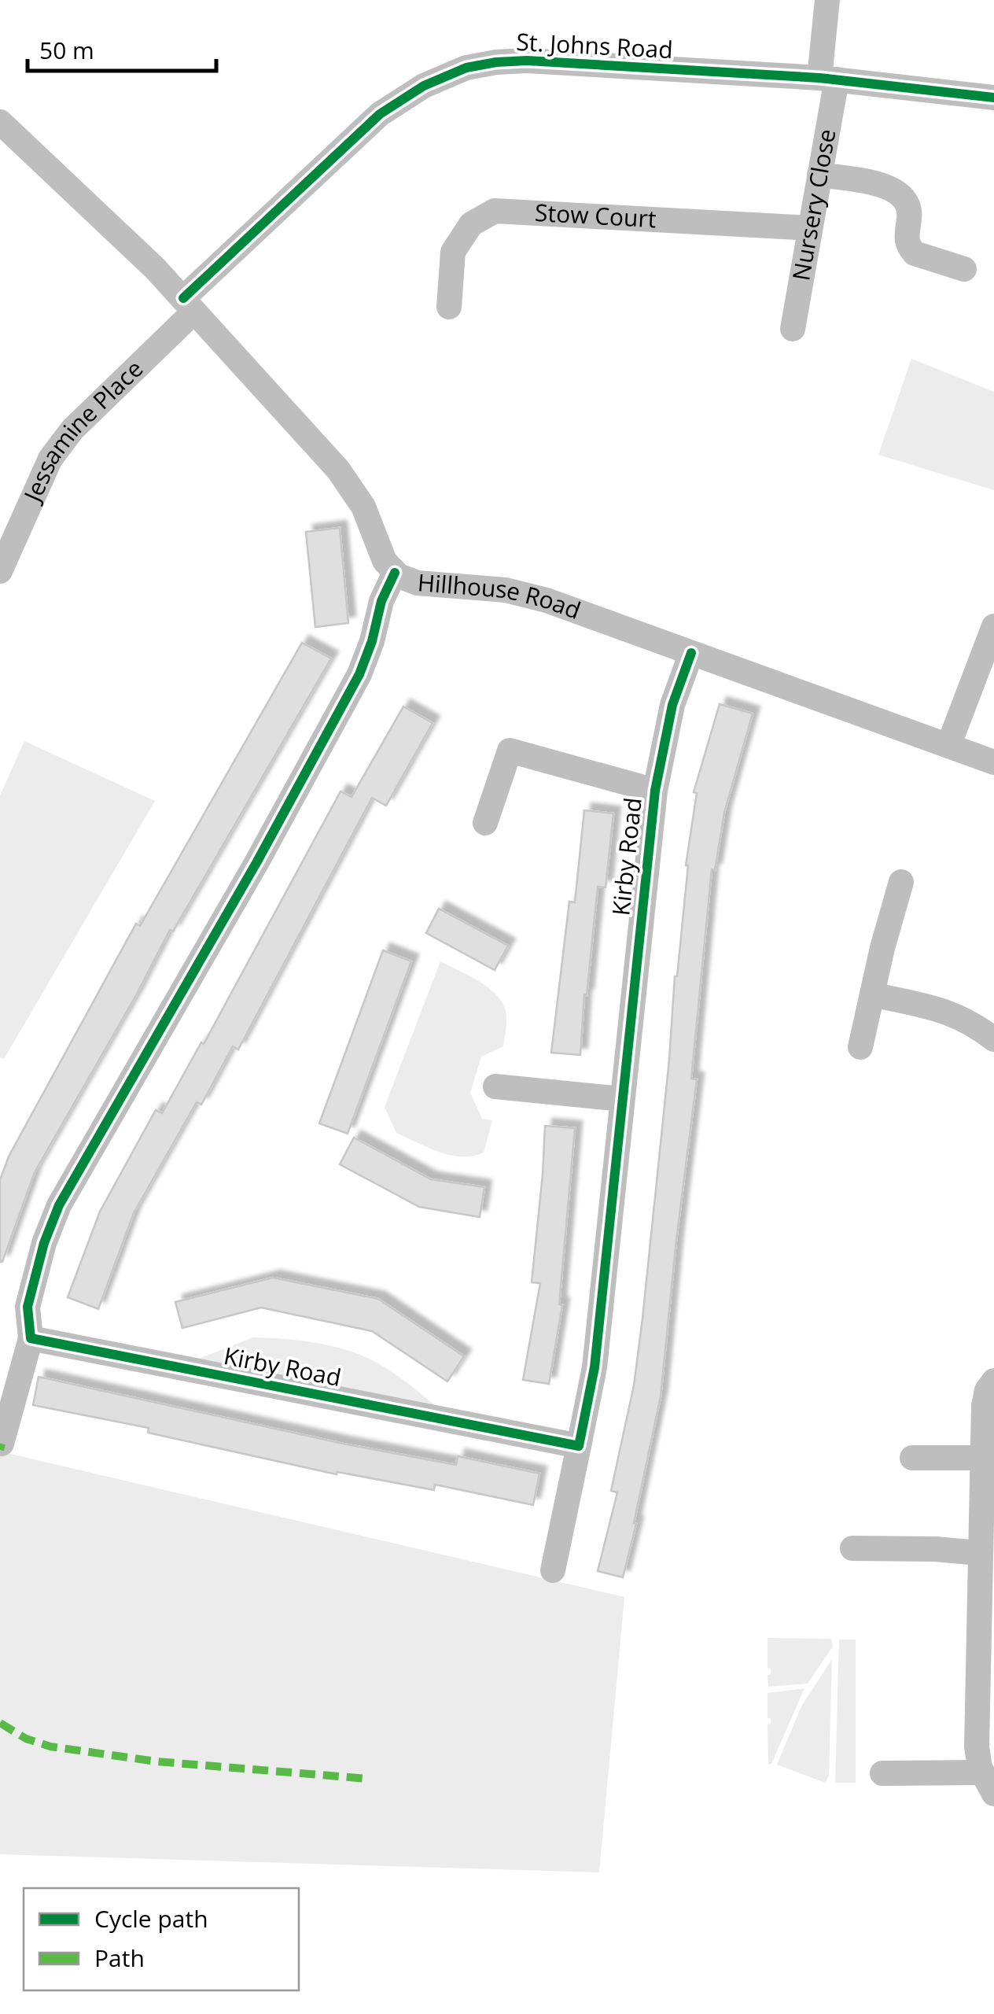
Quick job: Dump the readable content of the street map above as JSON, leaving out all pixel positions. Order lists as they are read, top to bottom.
{
  "streets": {
    "street": [
      "St. Johns Road",
      "Nursery Close",
      "Stow Court",
      "Jessamine Place",
      "Hillhouse Road",
      "Kirby Road"
    ]
  },
  "crossings": [
    ["St. Johns Road", "Nursery Close"],
    ["St. Johns Road", "Jessamine Place"],
    ["St. Johns Road", "Hillhouse Road"],
    ["Nursery Close", "Stow Court"],
    ["Jessamine Place", "Hillhouse Road"],
    ["Hillhouse Road", "Kirby Road"]
  ],
  "legend": ["Cycle path", "Path"],
  "scale_bar": "50 m"
}
